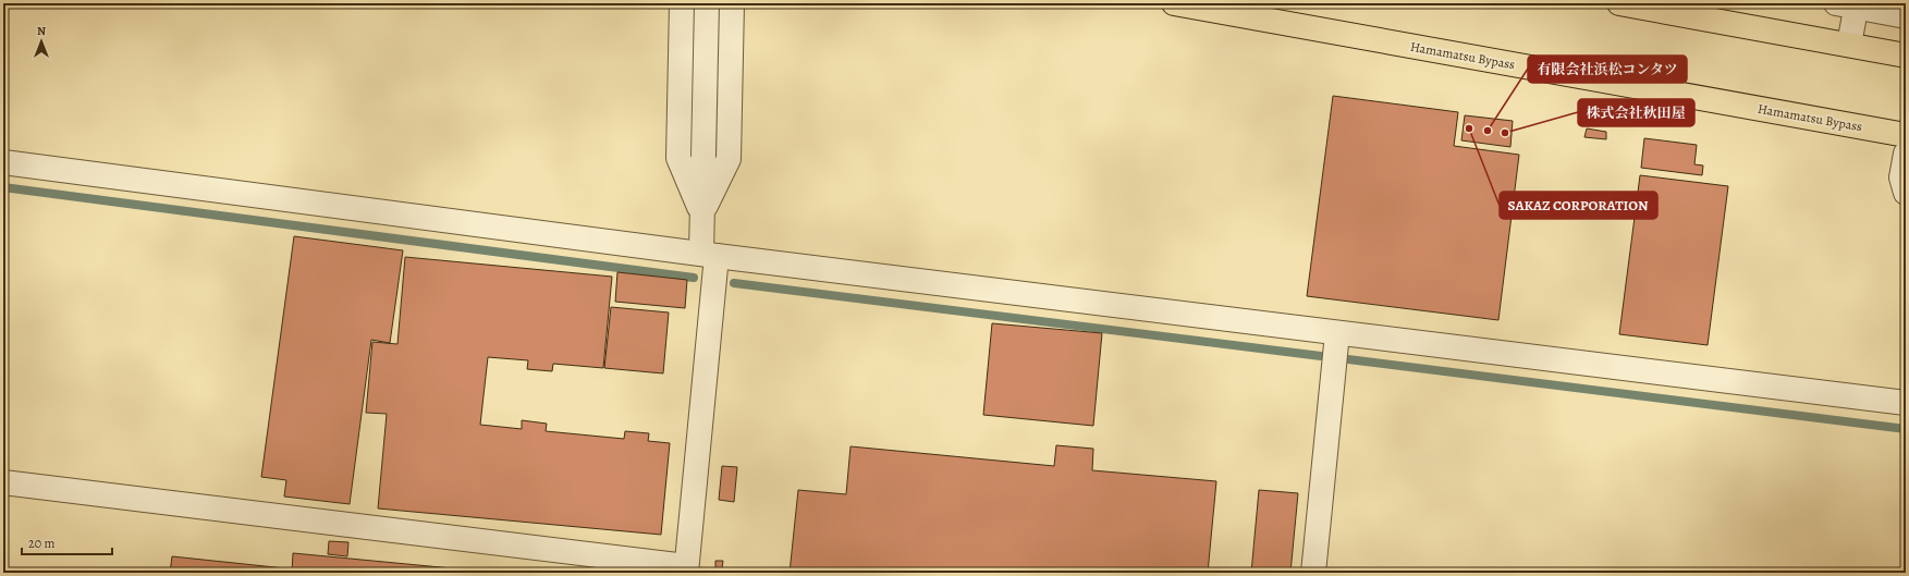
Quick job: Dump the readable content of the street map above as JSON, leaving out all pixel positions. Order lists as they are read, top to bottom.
{
  "streets": {
    "highway": ["Hamamatsu Bypass"]
  },
  "places": ["SAKAZ CORPORATION", "有限会社浜松コンタツ", "株式会社秋田屋"],
  "scale_bar": "20 m",
  "north": "top"
}
